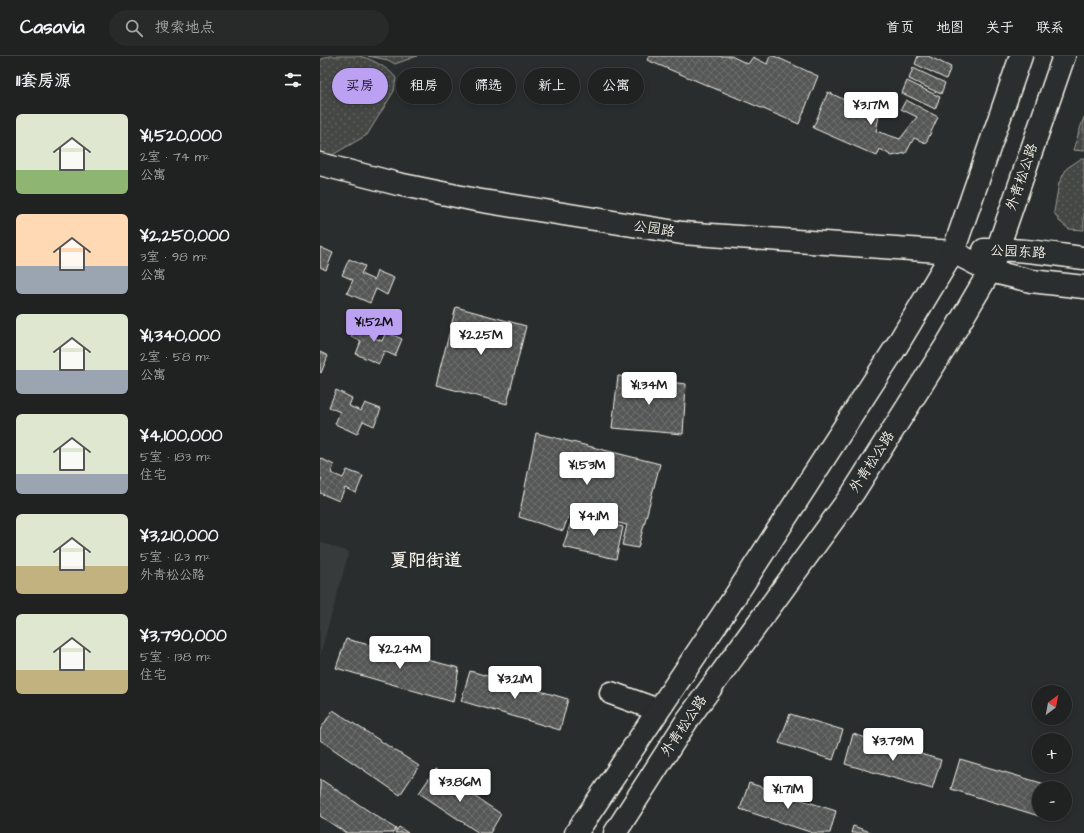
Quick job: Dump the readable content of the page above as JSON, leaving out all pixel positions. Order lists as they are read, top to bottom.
{
  "streets": {
    "main road": ["外青松公路", "公园路", "公园东路"]
  },
  "crossings": [
    ["外青松公路", "公园路"],
    ["外青松公路", "公园东路"],
    ["公园路", "公园东路"]
  ],
  "districts": ["夏阳街道"],
  "north": "top right",
  "page": {
    "header": "Casavia",
    "search": "搜索地点",
    "nav": [
      "首页",
      "地图",
      "关于",
      "联系"
    ],
    "heading": "11套房源",
    "chip": [
      "买房",
      "租房",
      "筛选",
      "新上",
      "公寓"
    ],
    "price": [
      "¥3.17M",
      "¥1.52M",
      "¥2.25M",
      "¥1.34M",
      "¥1.53M",
      "¥4.1M",
      "¥2.24M",
      "¥3.21M",
      "¥3.79M",
      "¥3.86M",
      "¥1.71M"
    ],
    "list": [
      {
        "name": "¥1,520,000",
        "note": "2室 · 74 m² · 公寓"
      },
      {
        "name": "¥2,250,000",
        "note": "3室 · 98 m² · 公寓"
      },
      {
        "name": "¥1,340,000",
        "note": "2室 · 58 m² · 公寓"
      },
      {
        "name": "¥4,100,000",
        "note": "5室 · 183 m² · 住宅"
      },
      {
        "name": "¥3,210,000",
        "note": "5室 · 123 m² · 外青松公路"
      },
      {
        "name": "¥3,790,000",
        "note": "5室 · 138 m² · 住宅"
      }
    ],
    "map_buttons": ["+", "−"]
  }
}
